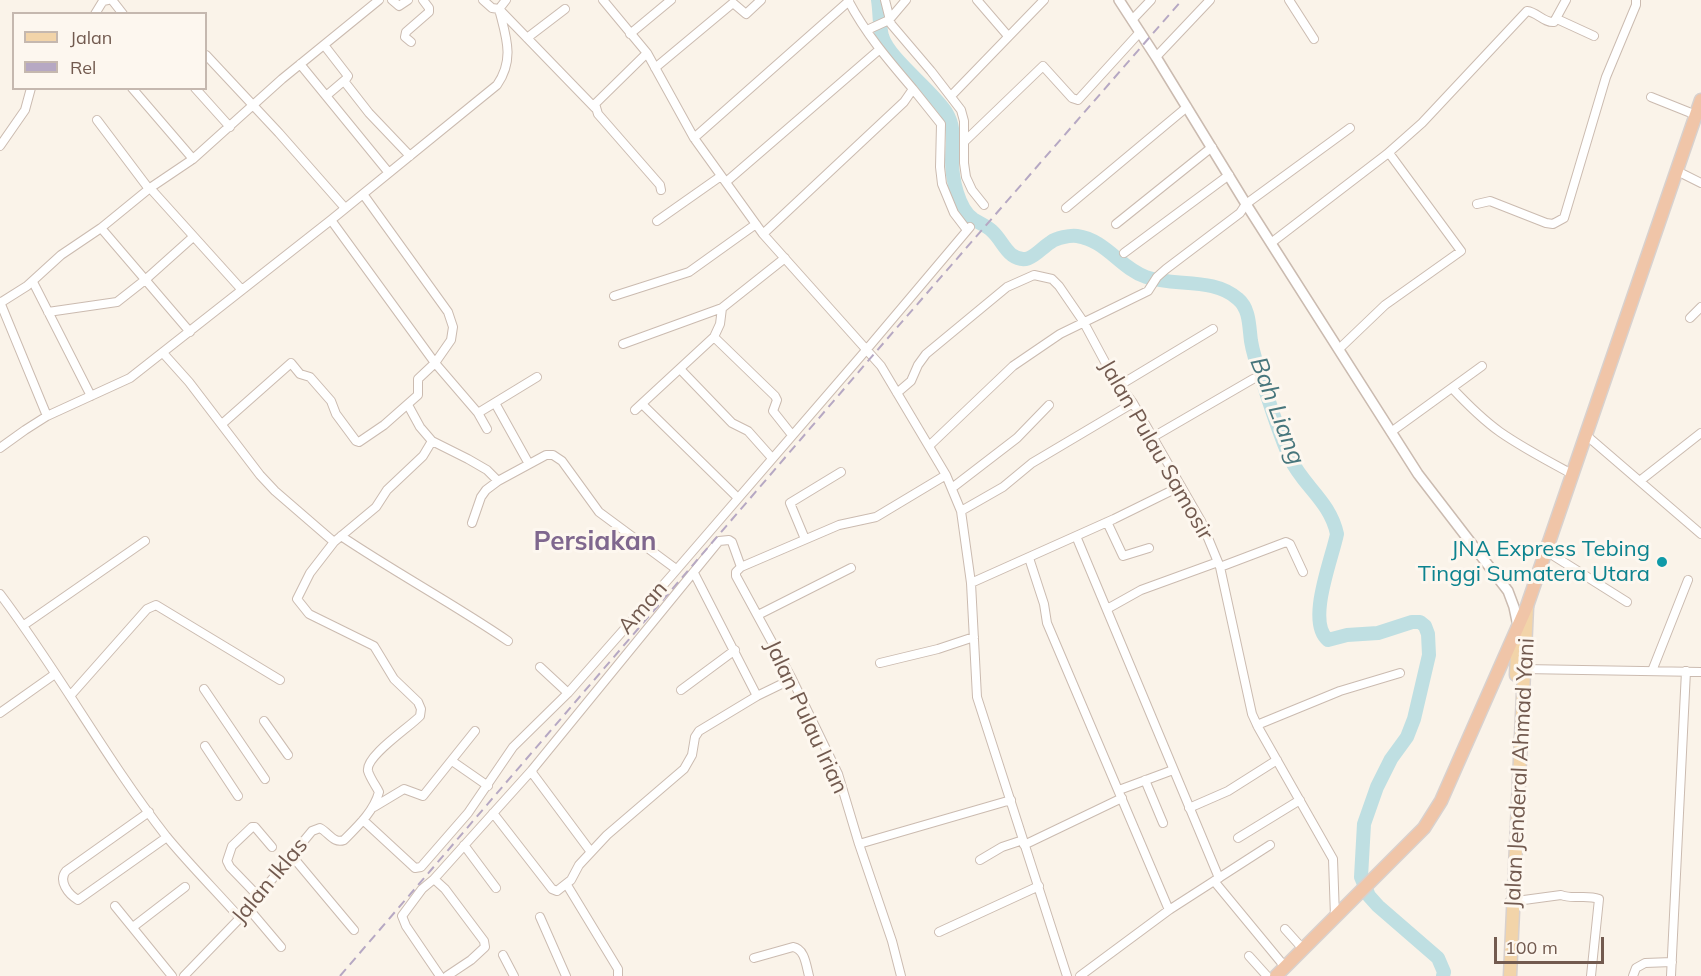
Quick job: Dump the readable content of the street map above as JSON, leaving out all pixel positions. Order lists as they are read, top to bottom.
{
  "streets": {
    "main road": ["Jalan Jenderal Ahmad Yani"],
    "street": [
      "Jalan Pulau Samosir",
      "Aman",
      "Jalan Pulau Irian",
      "Jalan Iklas"
    ]
  },
  "crossings": [
    ["Aman", "Jalan Iklas"]
  ],
  "districts": ["Persiakan"],
  "water": ["Bah Liang"],
  "places": ["JNA Express Tebing Tinggi Sumatera Utara"],
  "legend": ["Jalan", "Rel"],
  "scale_bar": "100 m"
}
